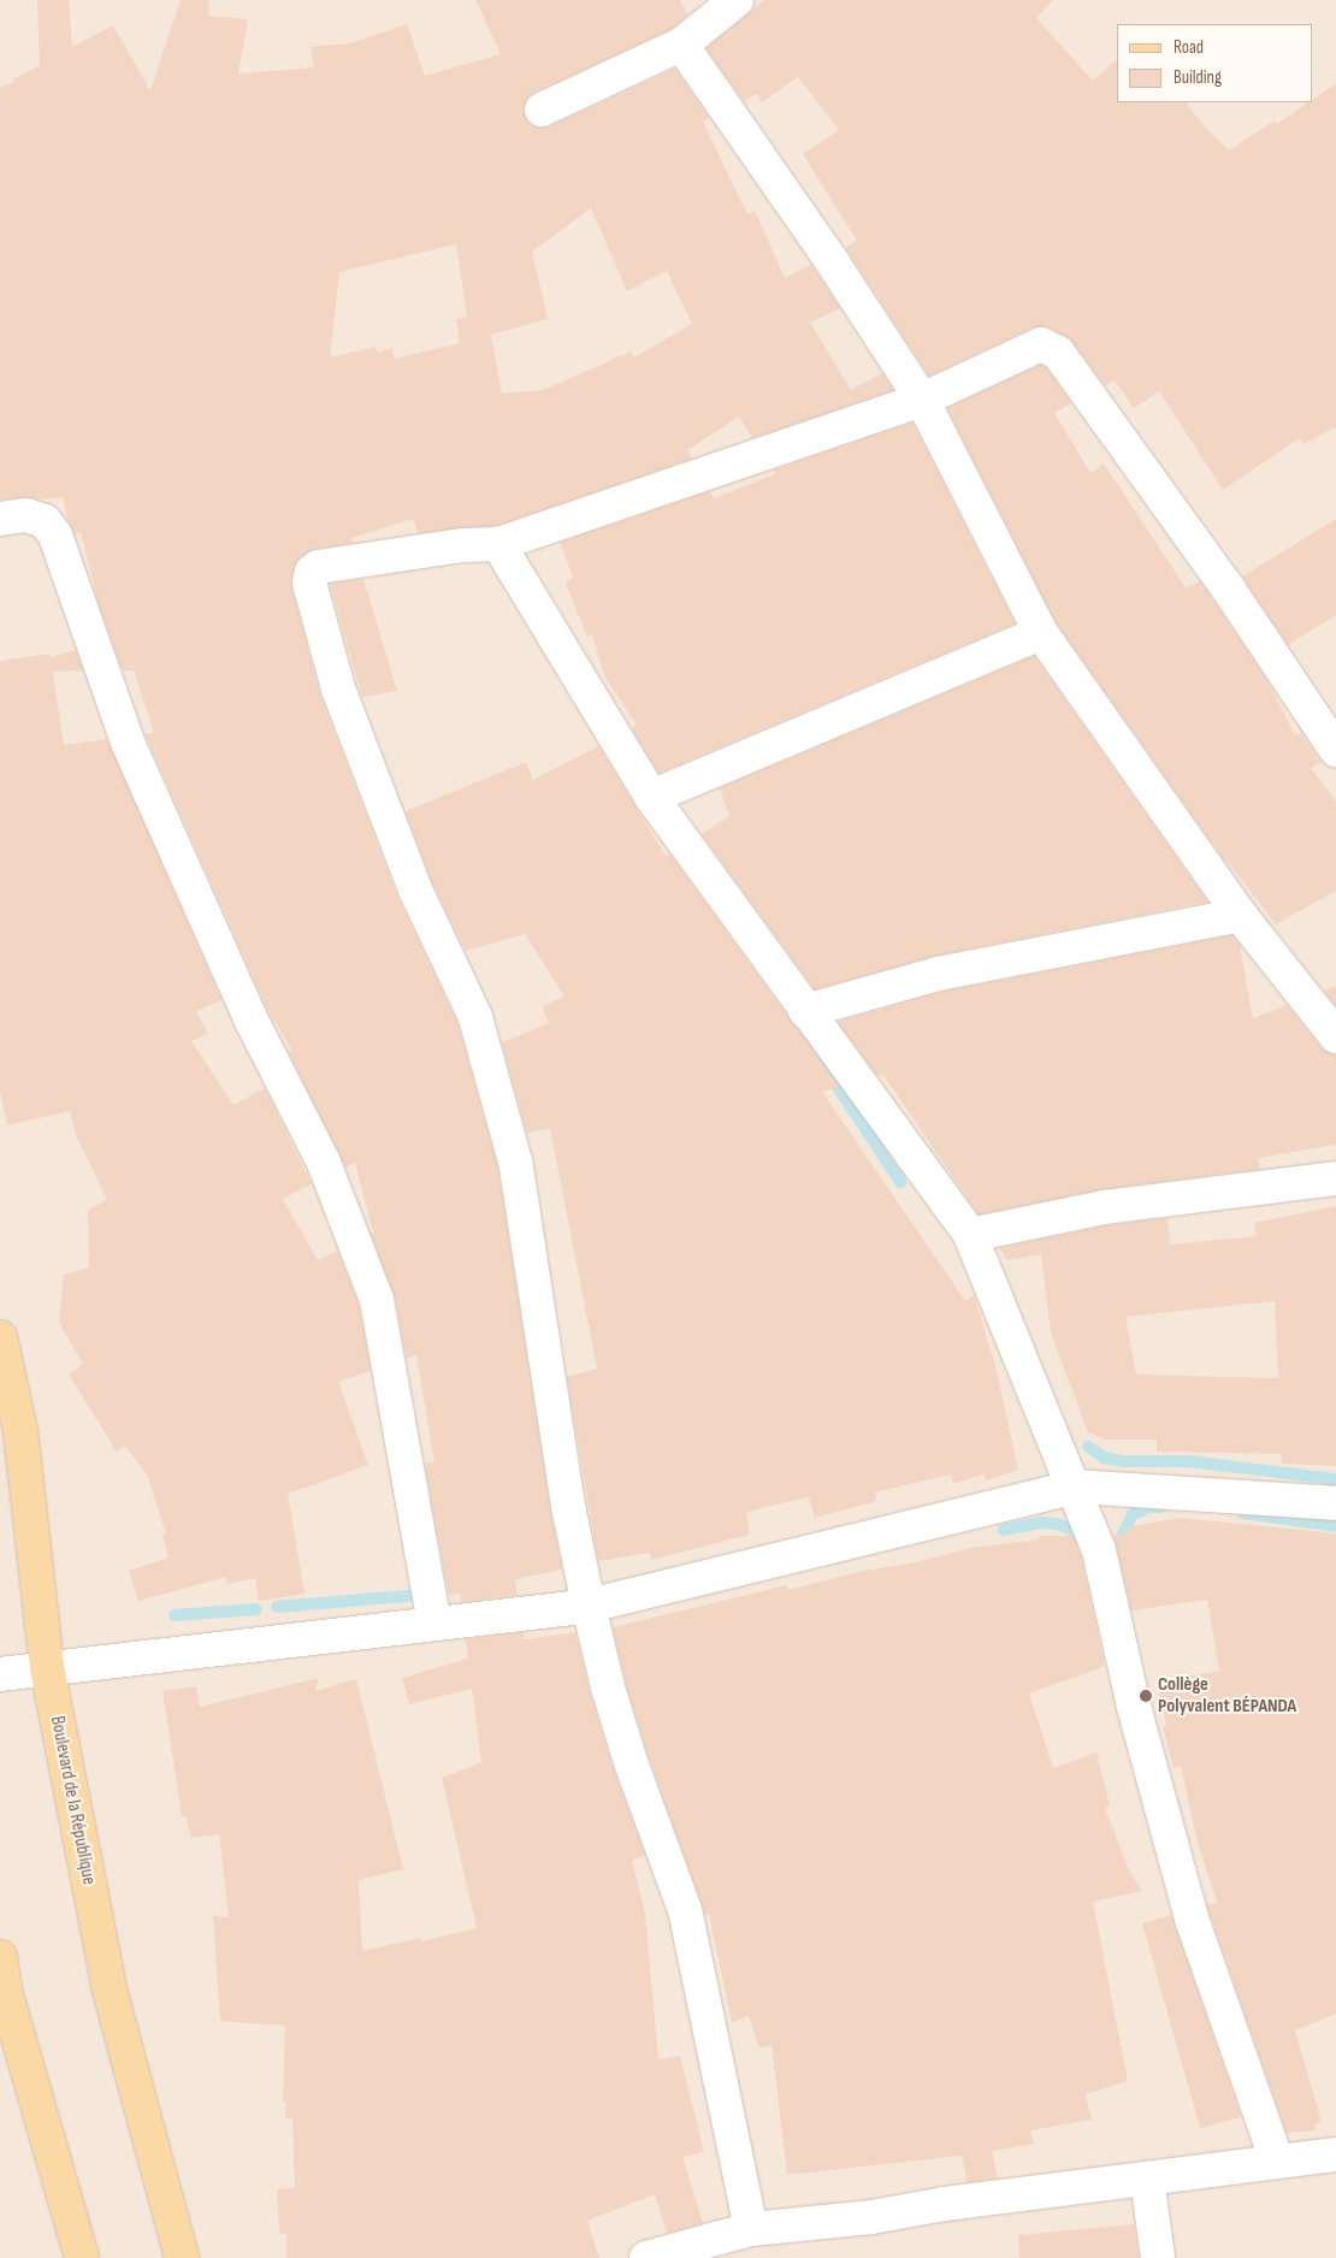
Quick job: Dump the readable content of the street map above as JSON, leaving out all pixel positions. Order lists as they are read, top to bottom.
{
  "streets": {
    "main road": ["Boulevard de la République"]
  },
  "places": ["Collège Polyvalent BÉPANDA"],
  "legend": ["Road", "Building"]
}
